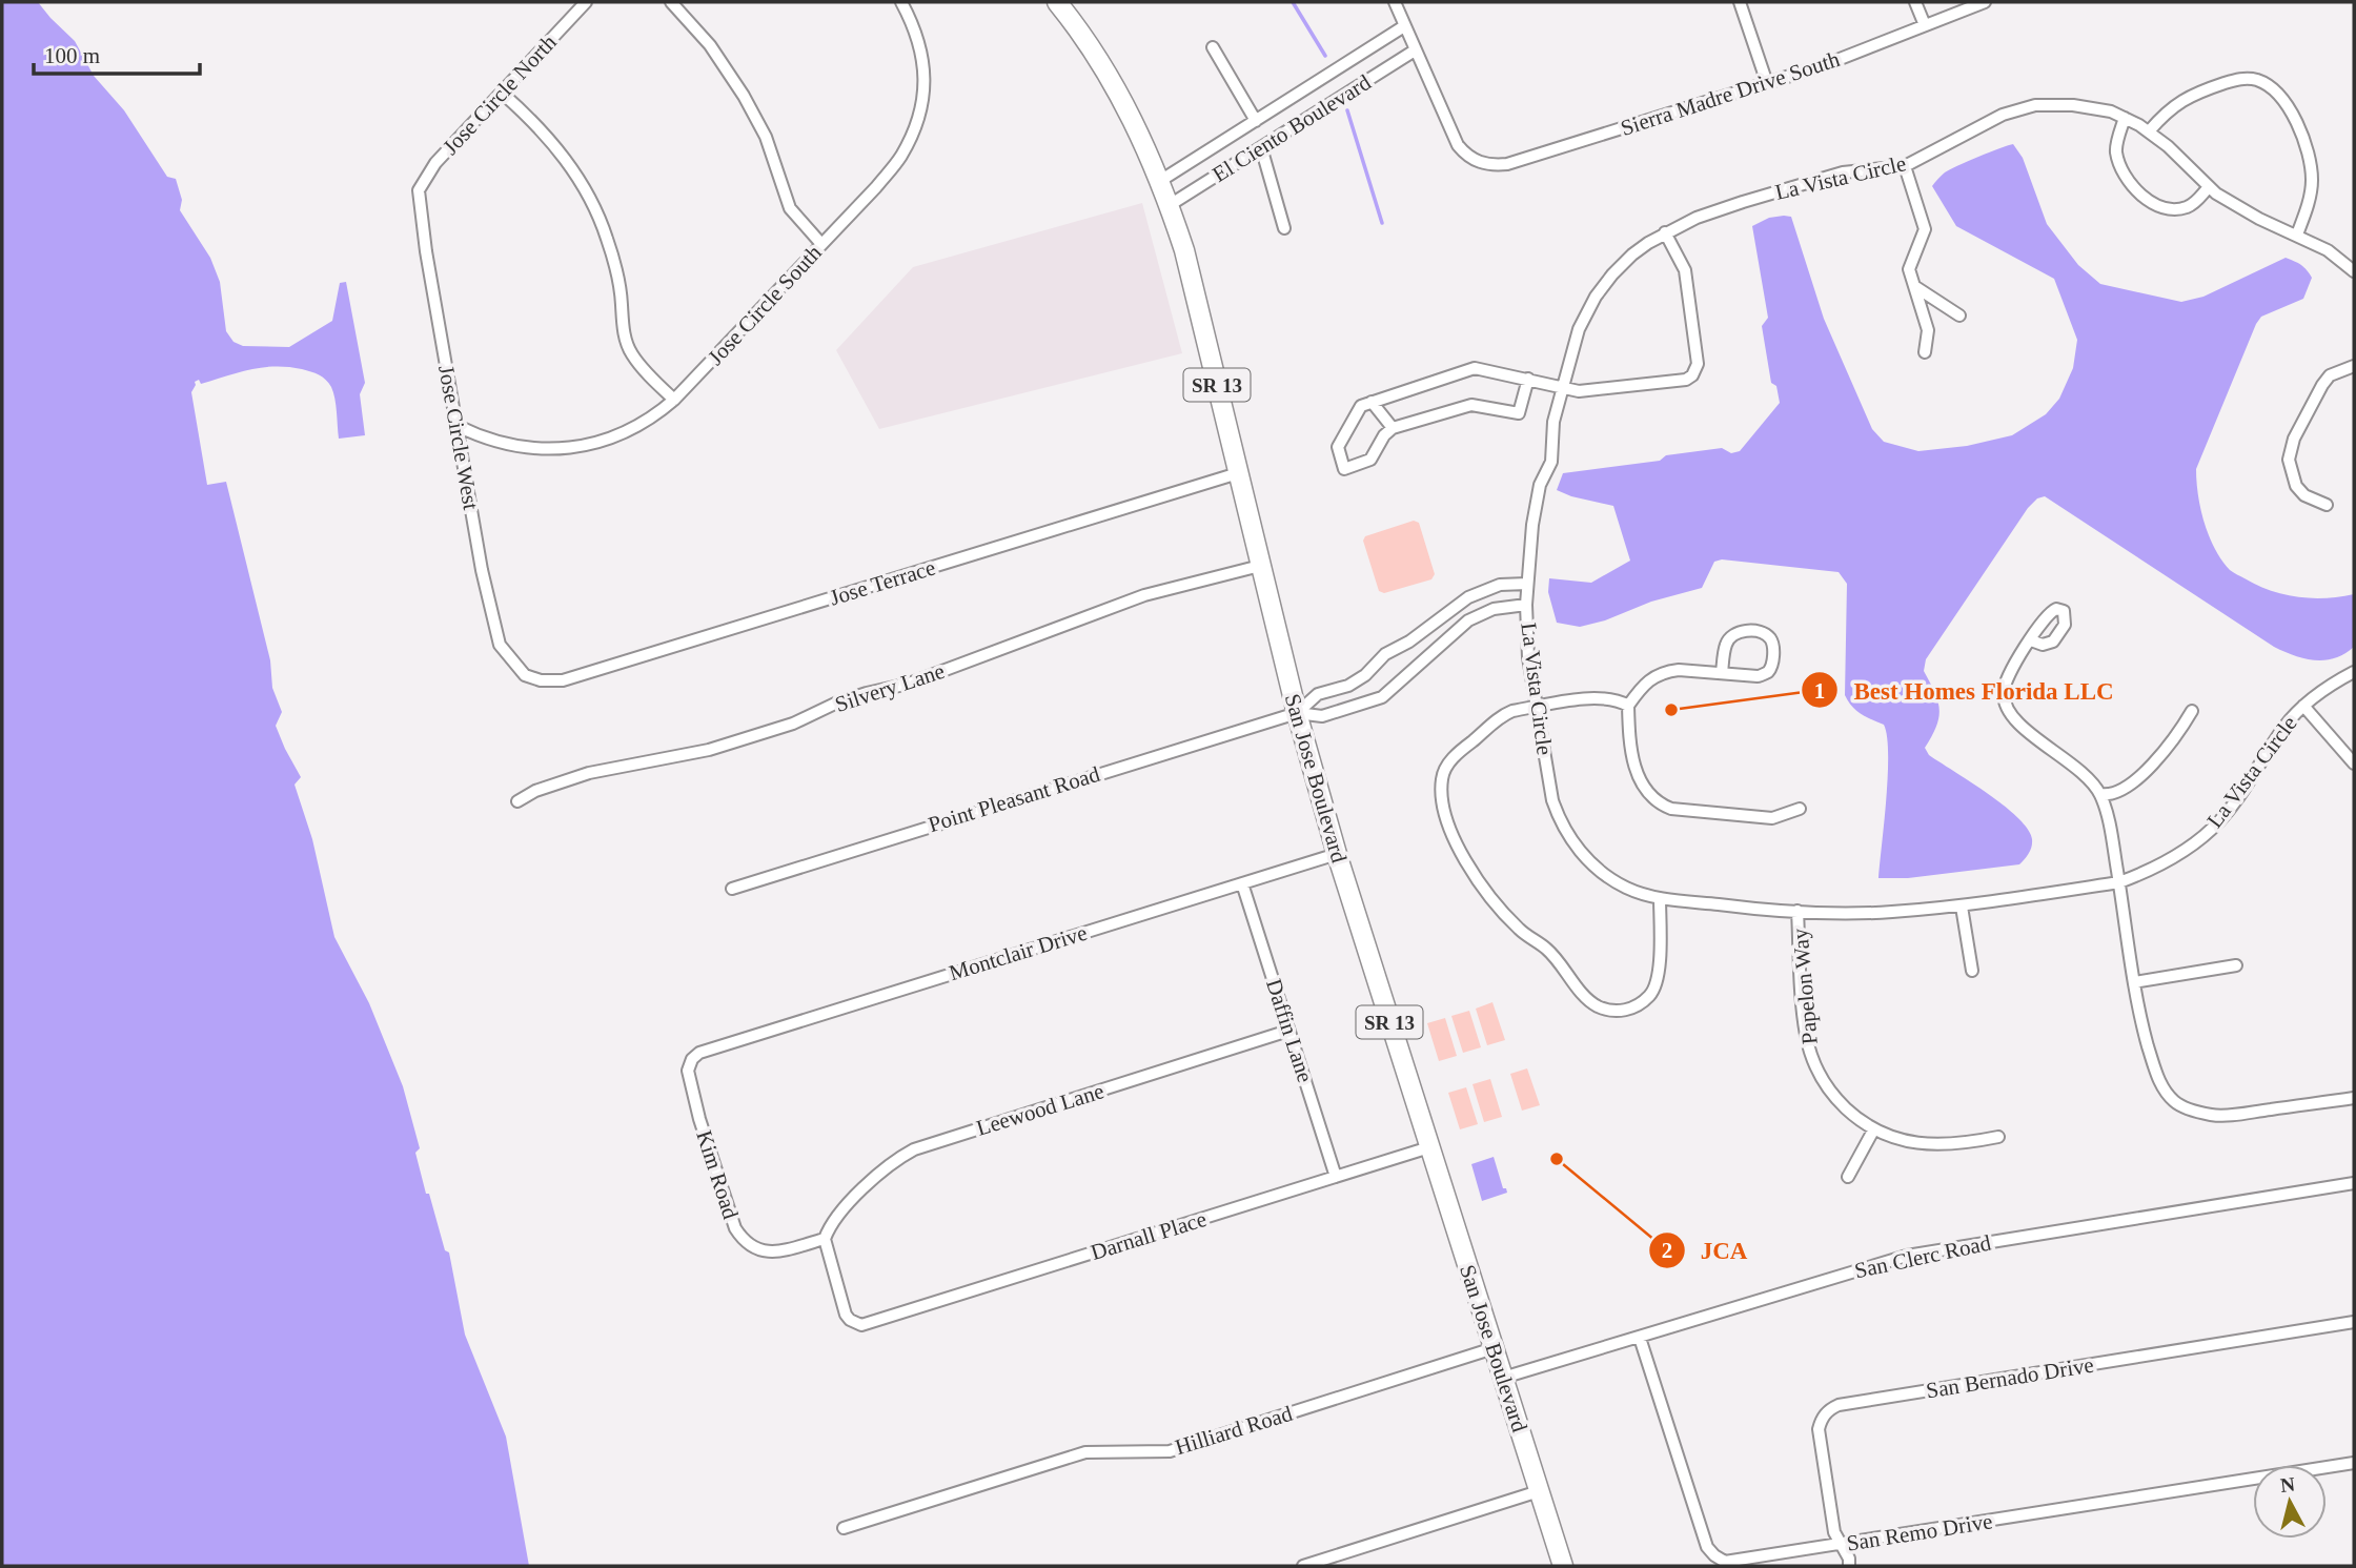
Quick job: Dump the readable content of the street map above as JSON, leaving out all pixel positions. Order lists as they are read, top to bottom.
{
  "streets": {
    "main road": ["SR 13", "San Jose Boulevard"],
    "street": [
      "Sierra Madre Drive South",
      "Jose Circle North",
      "El Ciento Boulevard",
      "La Vista Circle",
      "Jose Circle South",
      "Jose Circle West",
      "Jose Terrace",
      "Silvery Lane",
      "Point Pleasant Road",
      "Montclair Drive",
      "Papelon Way",
      "Daffin Lane",
      "Leewood Lane",
      "Kim Road",
      "Darnall Place",
      "San Clerc Road",
      "San Bernado Drive",
      "Hilliard Road",
      "San Remo Drive"
    ]
  },
  "crossings": [
    ["Sierra Madre Drive South", "El Ciento Boulevard"],
    ["Jose Circle North", "Jose Circle West"],
    ["El Ciento Boulevard", "San Jose Boulevard"],
    ["La Vista Circle", "Point Pleasant Road"],
    ["La Vista Circle", "Papelon Way"],
    ["Jose Circle South", "Jose Circle West"],
    ["Jose Circle West", "Jose Terrace"],
    ["Jose Terrace", "San Jose Boulevard"],
    ["Silvery Lane", "San Jose Boulevard"],
    ["San Jose Boulevard", "Point Pleasant Road"],
    ["San Jose Boulevard", "Montclair Drive"],
    ["San Jose Boulevard", "Darnall Place"],
    ["San Jose Boulevard", "San Clerc Road"],
    ["San Jose Boulevard", "Hilliard Road"],
    ["Montclair Drive", "Daffin Lane"],
    ["Montclair Drive", "Kim Road"],
    ["Daffin Lane", "Leewood Lane"],
    ["Daffin Lane", "Darnall Place"],
    ["Leewood Lane", "Kim Road"],
    ["Leewood Lane", "Darnall Place"],
    ["Kim Road", "Darnall Place"],
    ["San Clerc Road", "San Remo Drive"],
    ["San Bernado Drive", "San Remo Drive"]
  ],
  "places": ["Best Homes Florida LLC", "JCA"],
  "scale_bar": "100 m",
  "north": "top"
}
